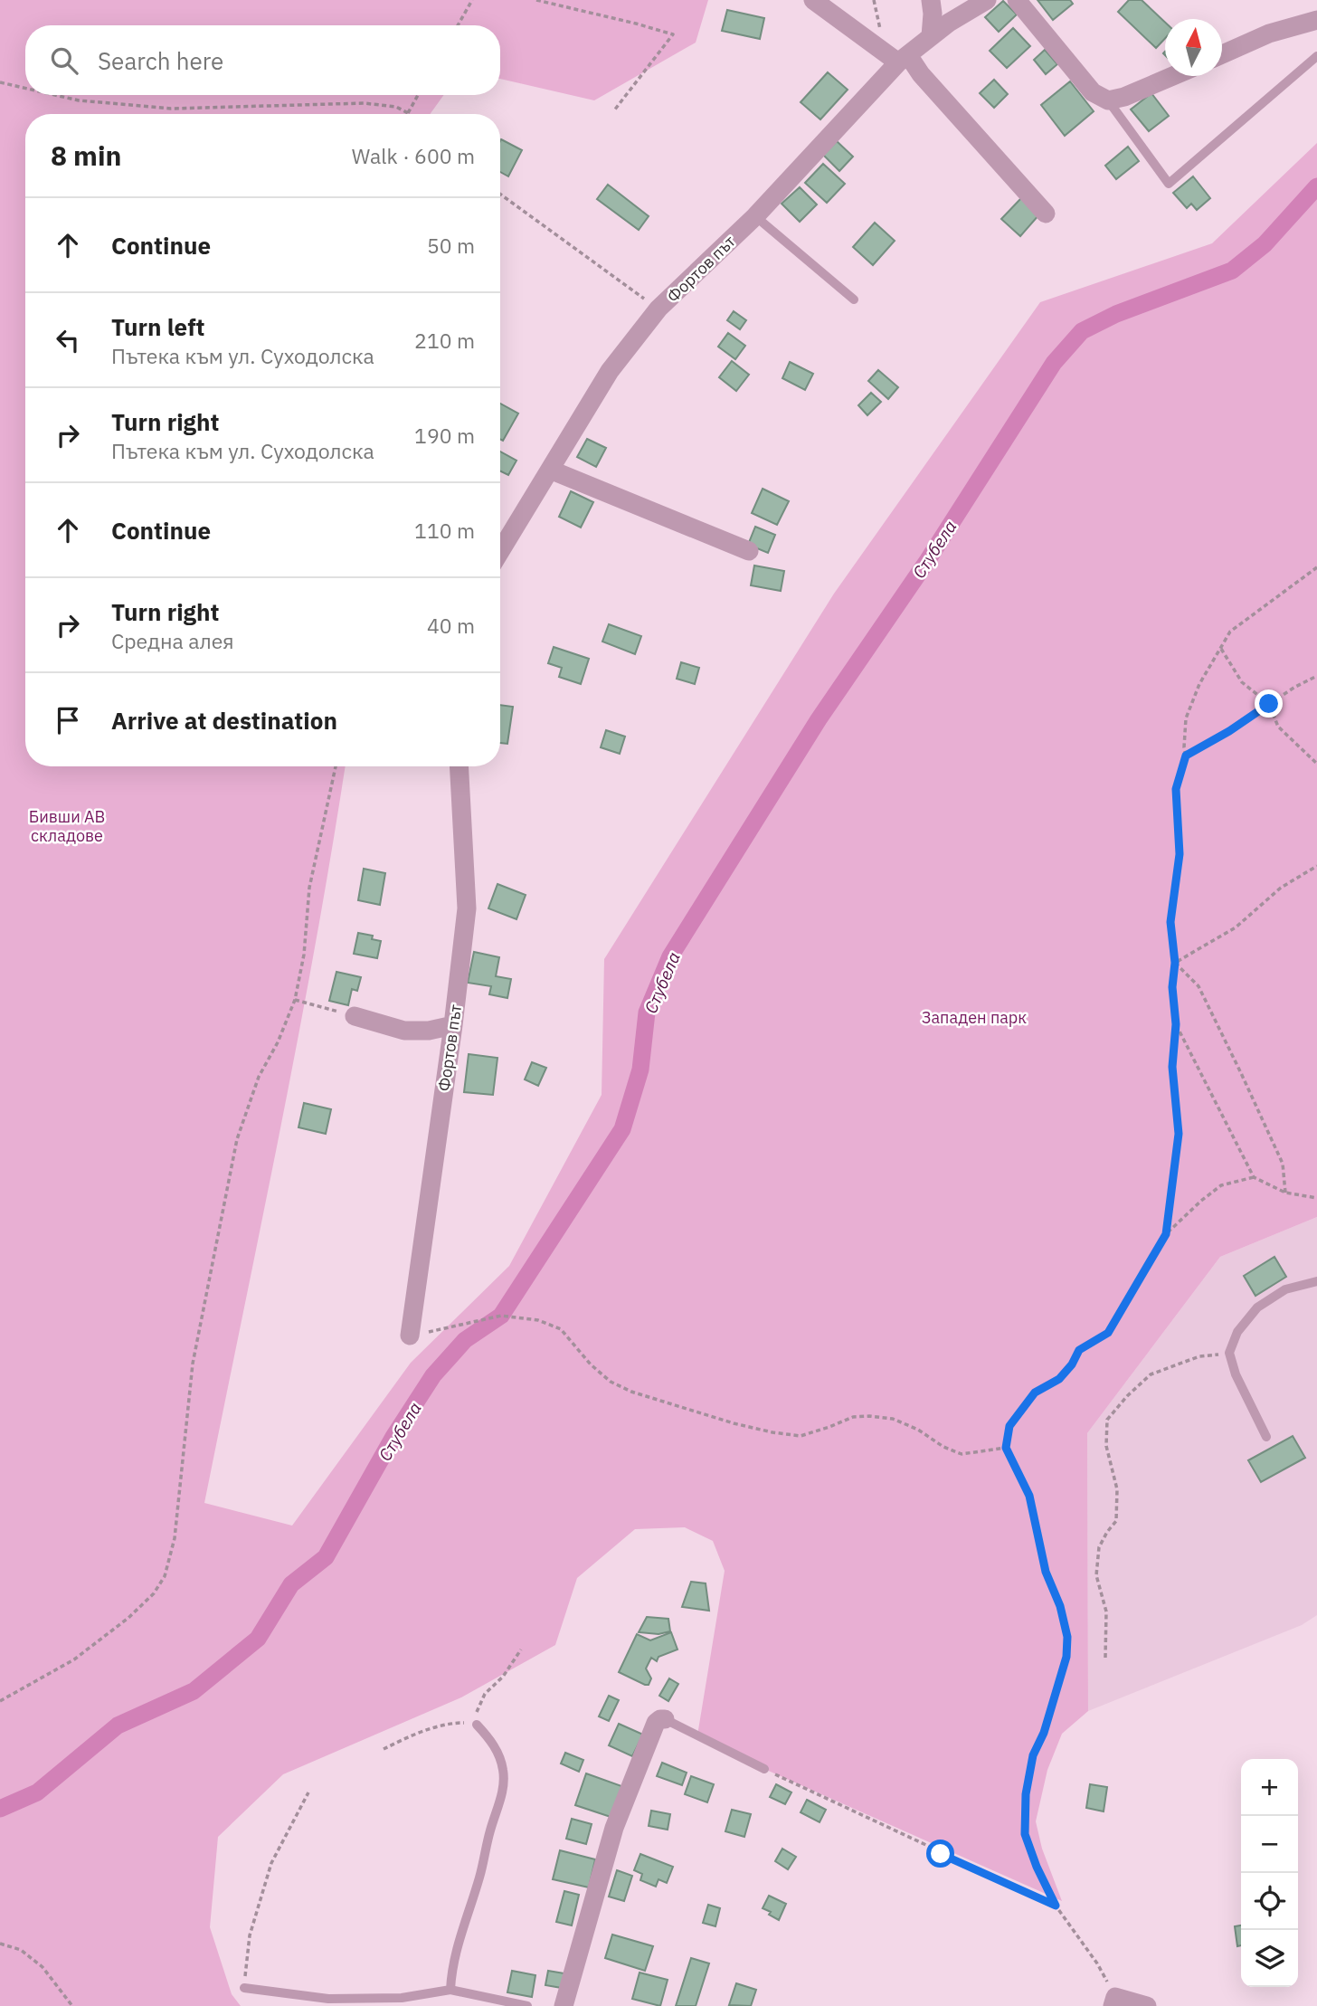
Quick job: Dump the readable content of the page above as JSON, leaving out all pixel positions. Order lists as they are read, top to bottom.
{
  "streets": {
    "street": ["Фортов път"]
  },
  "water": ["Стубела"],
  "parks": ["Бивши АВ складове", "Западен парк"],
  "north": "top",
  "page": {
    "search": "Search here",
    "heading": ["8 min", "Walk · 600 m"],
    "list": [
      ["Continue", "50 m"],
      ["Turn left", "Пътека към ул. Суходолска", "210 m"],
      ["Turn right", "Пътека към ул. Суходолска", "190 m"],
      ["Continue", "110 m"],
      ["Turn right", "Средна алея", "40 m"],
      "Arrive at destination"
    ],
    "map_buttons": ["+", "−"]
  }
}
